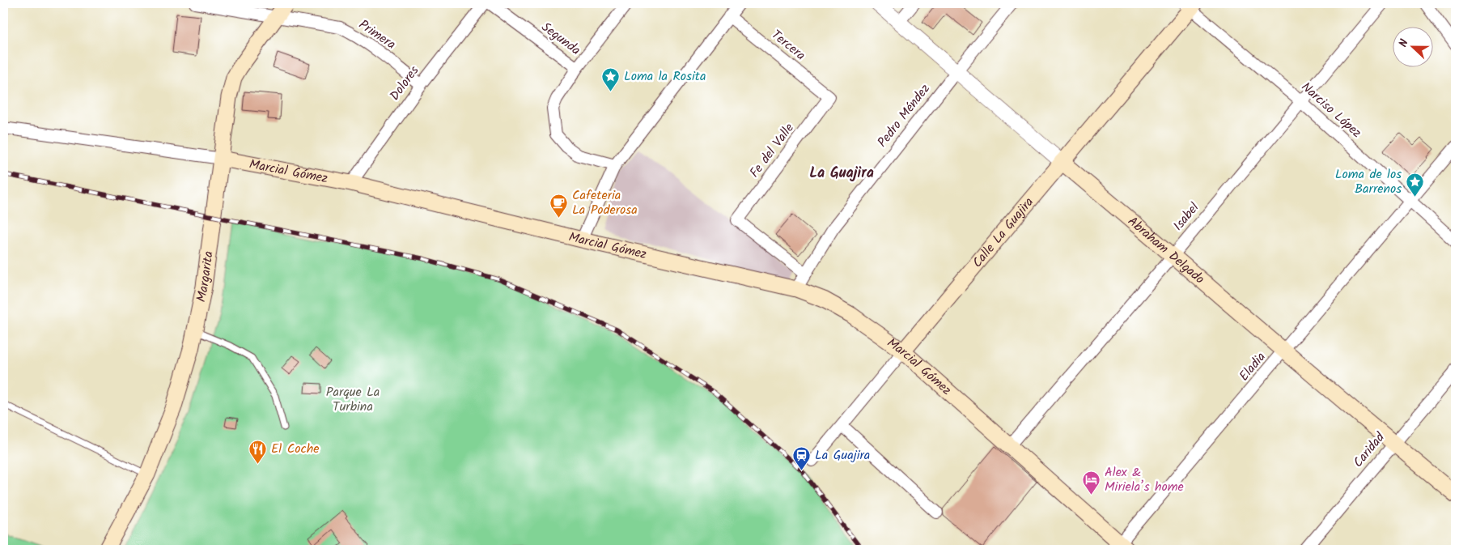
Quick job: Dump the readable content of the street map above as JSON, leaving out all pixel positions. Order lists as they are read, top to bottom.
{
  "streets": {
    "main road": [
      "Marcial Gómez",
      "Calle La Guajira",
      "Abraham Delgado",
      "Margarita"
    ],
    "street": [
      "Primera",
      "Segunda",
      "Tercera",
      "Dolores",
      "Narciso López",
      "Pedro Méndez",
      "Fe del Valle",
      "Isabel",
      "Eladia",
      "Caridad"
    ]
  },
  "crossings": [
    ["Primera", "Dolores"],
    ["Primera", "Margarita"],
    ["Tercera", "Fe del Valle"],
    ["Dolores", "Marcial Gómez"],
    ["Narciso López", "Isabel"],
    ["Narciso López", "Calle La Guajira"],
    ["Narciso López", "Eladia"],
    ["Pedro Méndez", "Fe del Valle"],
    ["Pedro Méndez", "Marcial Gómez"],
    ["Pedro Méndez", "Abraham Delgado"],
    ["Marcial Gómez", "Isabel"],
    ["Marcial Gómez", "Calle La Guajira"],
    ["Marcial Gómez", "Margarita"],
    ["Marcial Gómez", "Eladia"],
    ["Isabel", "Abraham Delgado"],
    ["Calle La Guajira", "Abraham Delgado"],
    ["Abraham Delgado", "Eladia"],
    ["Abraham Delgado", "Caridad"]
  ],
  "districts": ["La Guajira"],
  "parks": ["Parque La Turbina"],
  "places": {
    "place": ["Loma la Rosita", "Loma de los Barrenos"],
    "cafe": ["Cafeteria La Poderosa"],
    "restaurant": ["El Coche"],
    "station": ["La Guajira"],
    "hotel": ["Alex & Miriela’s home"]
  },
  "north": "left"
}
